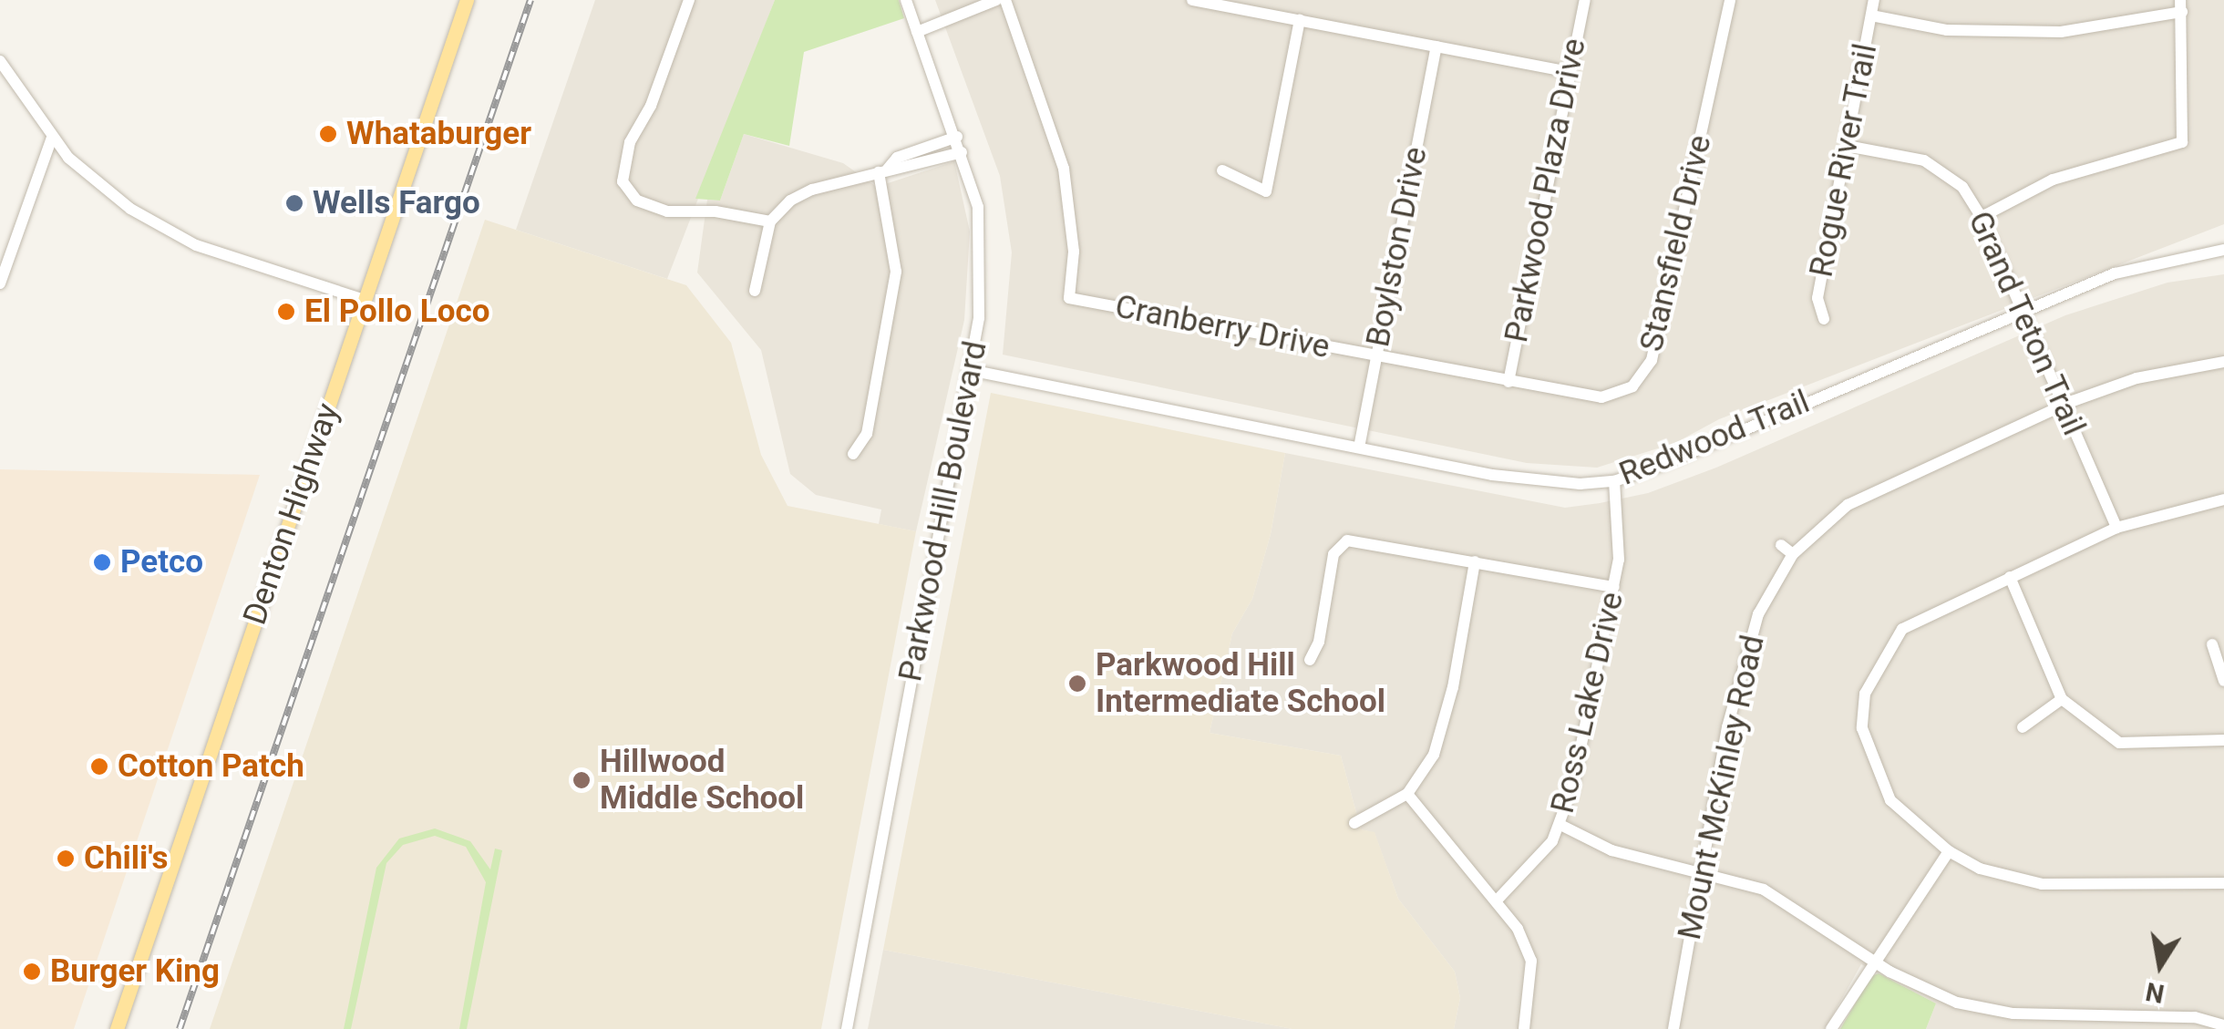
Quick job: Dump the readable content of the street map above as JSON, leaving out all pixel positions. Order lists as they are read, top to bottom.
{
  "streets": {
    "main road": ["Denton Highway"],
    "street": [
      "Rogue River Trail",
      "Parkwood Plaza Drive",
      "Stansfield Drive",
      "Boylston Drive",
      "Grand Teton Trail",
      "Cranberry Drive",
      "Redwood Trail",
      "Parkwood Hill Boulevard",
      "Ross Lake Drive",
      "Mount McKinley Road"
    ]
  },
  "crossings": [
    ["Rogue River Trail", "Grand Teton Trail"],
    ["Parkwood Plaza Drive", "Stansfield Drive"],
    ["Stansfield Drive", "Boylston Drive"],
    ["Stansfield Drive", "Cranberry Drive"],
    ["Boylston Drive", "Cranberry Drive"],
    ["Boylston Drive", "Redwood Trail"],
    ["Grand Teton Trail", "Redwood Trail"],
    ["Grand Teton Trail", "Mount McKinley Road"],
    ["Redwood Trail", "Parkwood Hill Boulevard"],
    ["Redwood Trail", "Ross Lake Drive"]
  ],
  "places": [
    "Whataburger",
    "Wells Fargo",
    "El Pollo Loco",
    "Petco",
    "Parkwood Hill Intermediate School",
    "Cotton Patch",
    "Hillwood Middle School",
    "Chili's",
    "Burger King"
  ],
  "north": "bottom"
}
